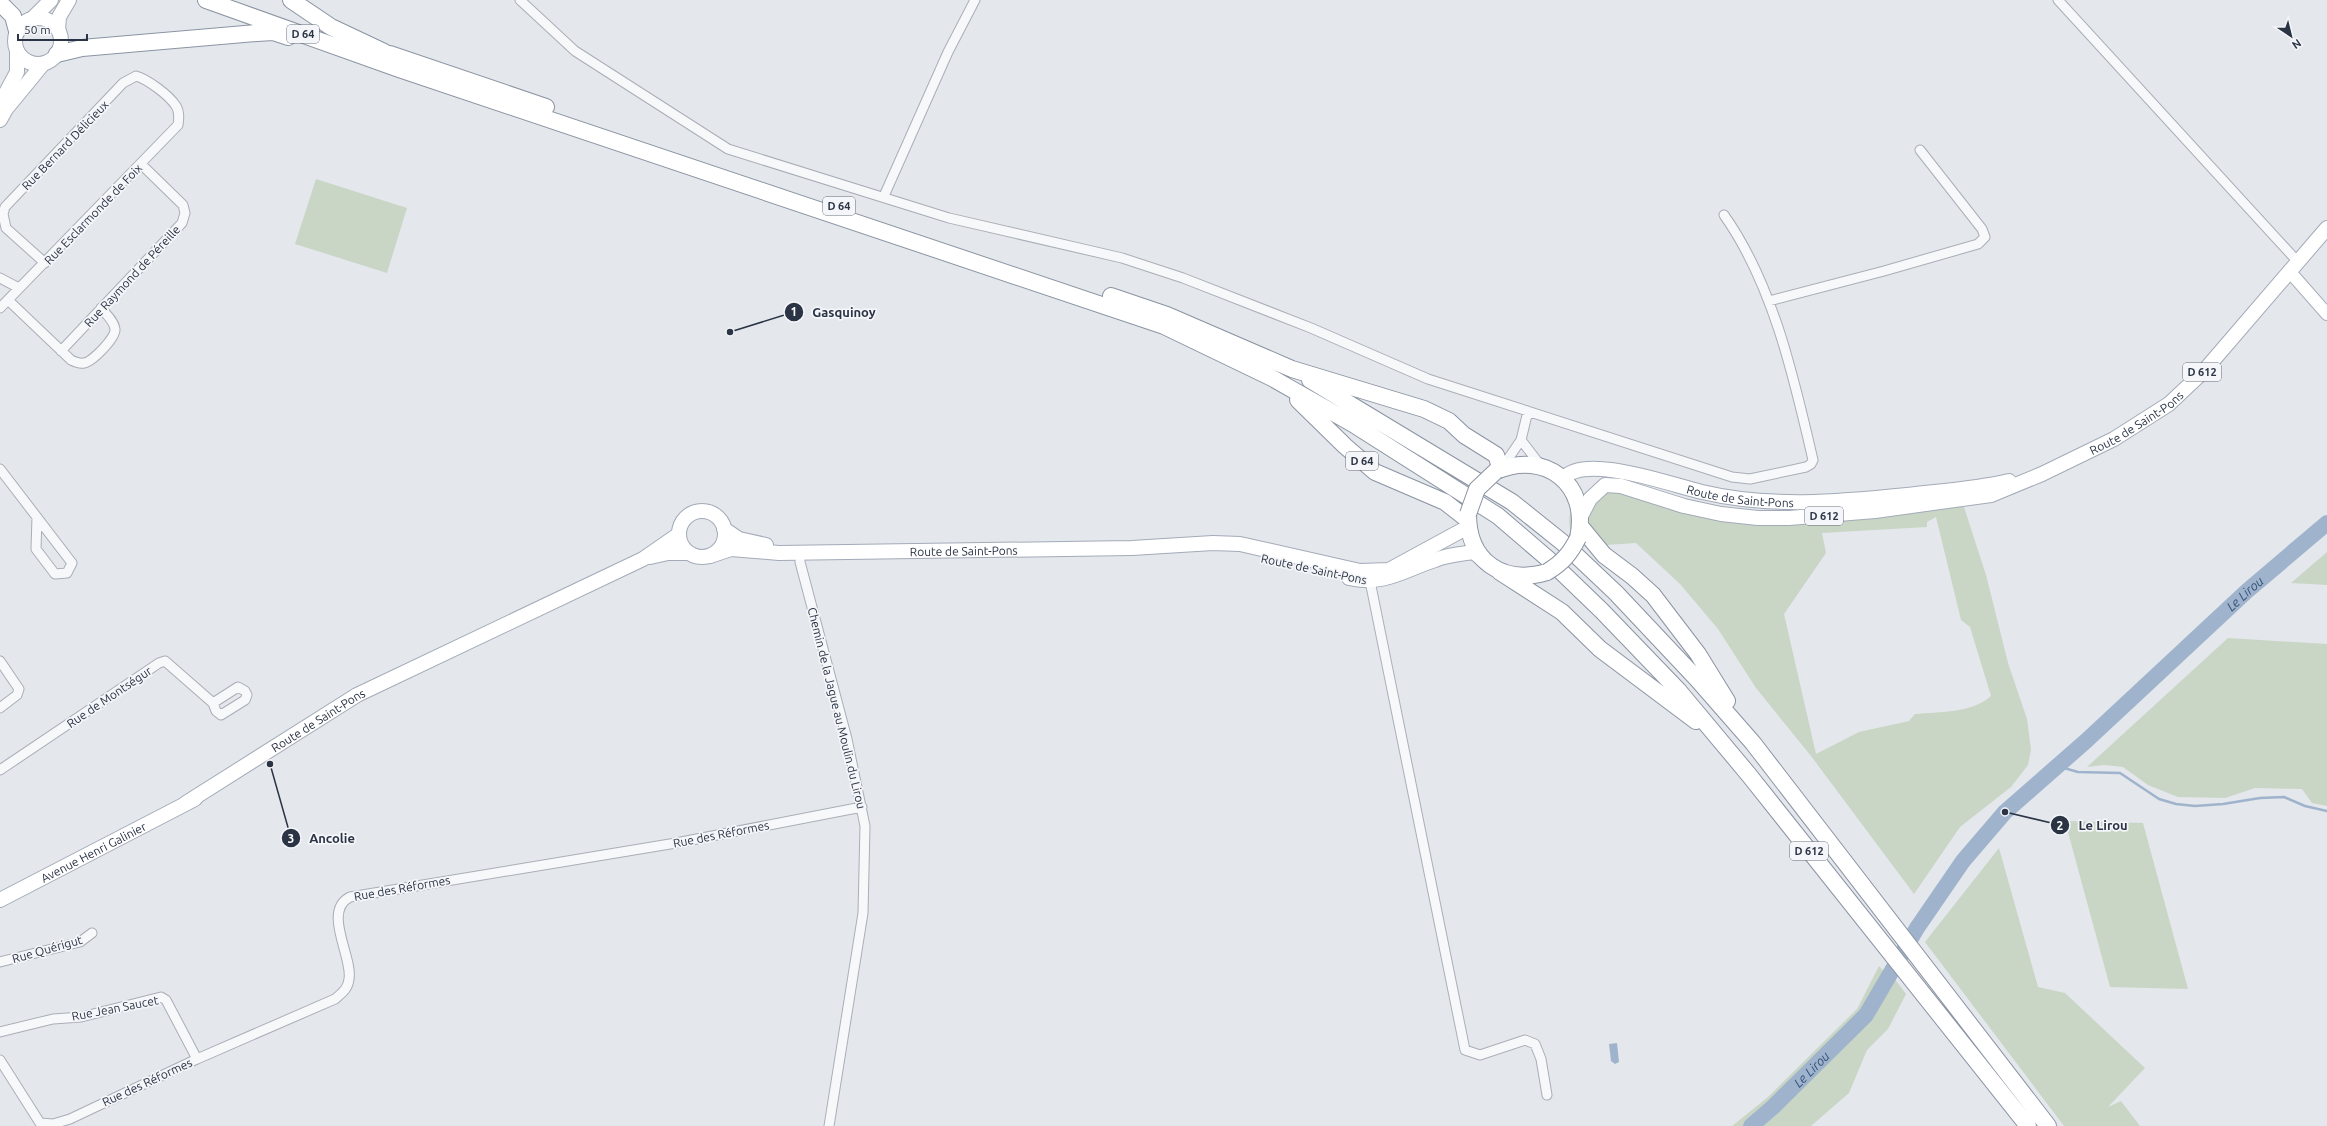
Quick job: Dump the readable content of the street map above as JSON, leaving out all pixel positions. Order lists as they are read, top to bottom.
{
  "streets": {
    "highway": ["D 64", "D 612"],
    "main road": ["Route de Saint-Pons", "Avenue Henri Galinier"],
    "street": [
      "Rue Bernard Délicieux",
      "Rue Esclarmonde de Foix",
      "Rue Raymond de Péreille",
      "Rue de Montségur",
      "Chemin de la Jague au Moulin du Lirou",
      "Rue des Réformes",
      "Rue Quérigut",
      "Rue Jean Saucet"
    ]
  },
  "crossings": [
    ["D 64", "D 612"],
    ["D 64", "Route de Saint-Pons"],
    ["Rue Bernard Délicieux", "Rue Esclarmonde de Foix"],
    ["Rue Esclarmonde de Foix", "Rue Raymond de Péreille"],
    ["D 612", "Route de Saint-Pons"],
    ["Route de Saint-Pons", "Chemin de la Jague au Moulin du Lirou"],
    ["Route de Saint-Pons", "Avenue Henri Galinier"],
    ["Chemin de la Jague au Moulin du Lirou", "Rue des Réformes"],
    ["Rue des Réformes", "Rue Jean Saucet"]
  ],
  "water": ["Le Lirou"],
  "places": ["Gasquinoy", "Ancolie", "Le Lirou"],
  "scale_bar": "50 m",
  "north": "bottom right"
}
